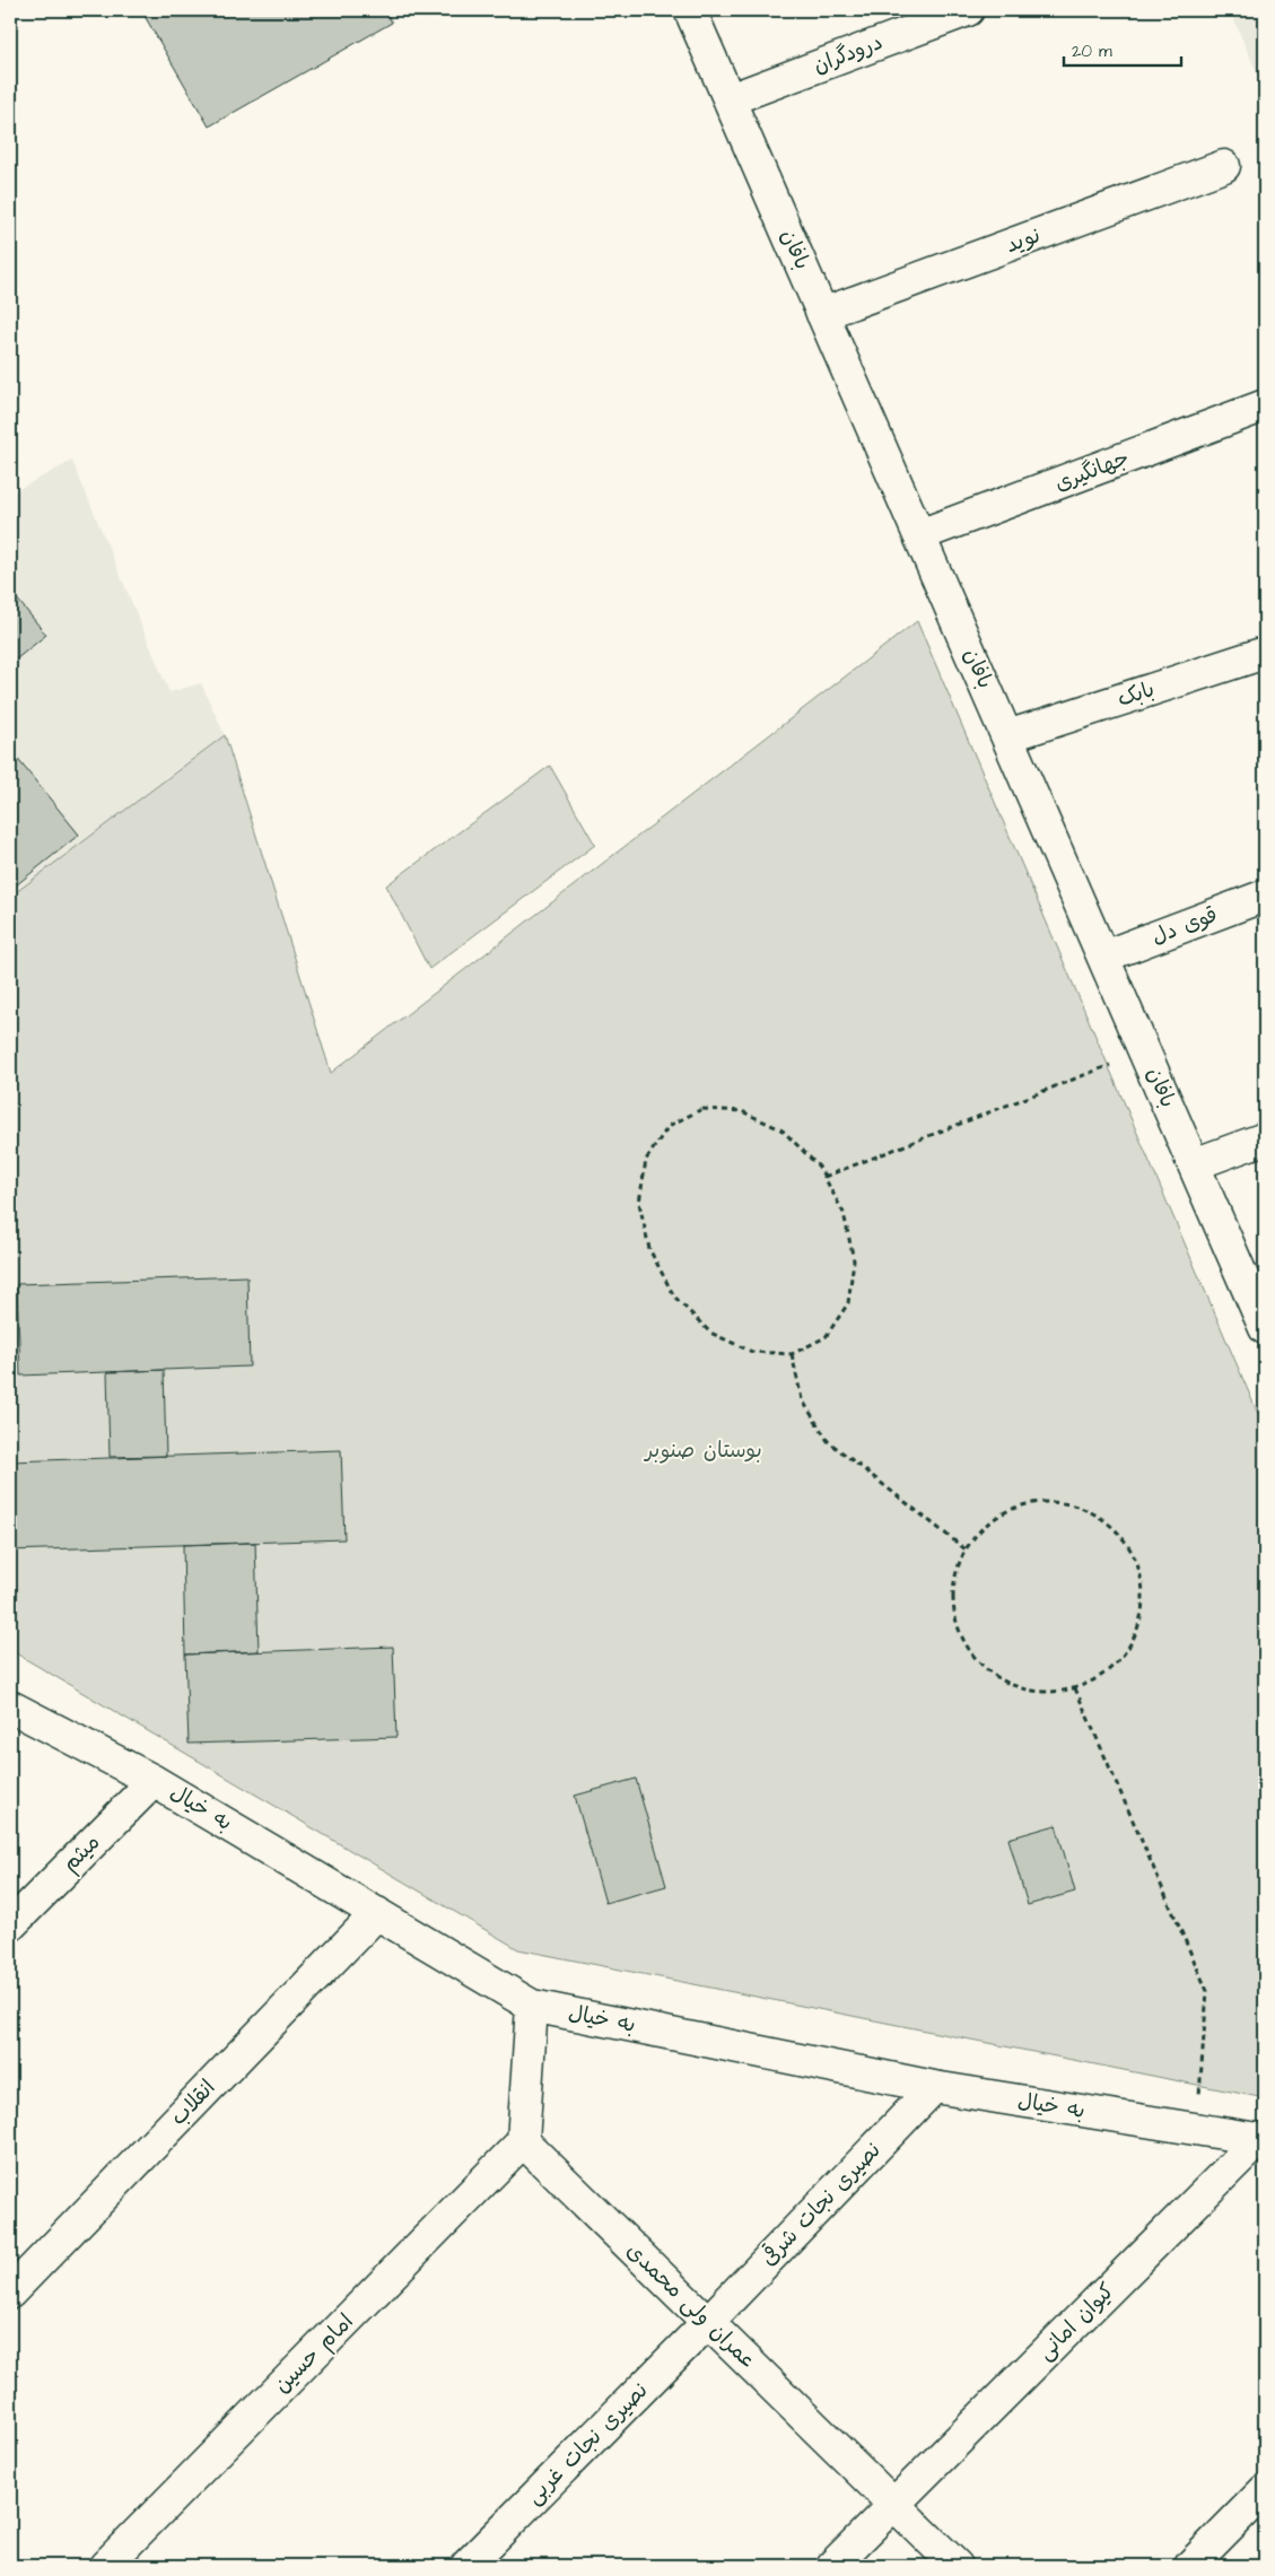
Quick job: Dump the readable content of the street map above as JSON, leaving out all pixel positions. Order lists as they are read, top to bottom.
{
  "streets": {
    "street": [
      "درودگران",
      "نوید",
      "بافان",
      "جهانگیری",
      "بابک",
      "قوی دل",
      "به خیال",
      "میثم",
      "انقلاب",
      "نصیری نجات شرقی",
      "عمران ولی محمدی",
      "کیوان امانی",
      "امام حسین",
      "نصیری نجات غربی"
    ]
  },
  "crossings": [
    ["درودگران", "بافان"],
    ["نوید", "بافان"],
    ["بافان", "جهانگیری"],
    ["بافان", "بابک"],
    ["بافان", "قوی دل"],
    ["به خیال", "میثم"],
    ["به خیال", "انقلاب"],
    ["به خیال", "نصیری نجات شرقی"],
    ["به خیال", "کیوان امانی"],
    ["نصیری نجات شرقی", "عمران ولی محمدی"],
    ["نصیری نجات شرقی", "نصیری نجات غربی"],
    ["عمران ولی محمدی", "کیوان امانی"],
    ["عمران ولی محمدی", "امام حسین"],
    ["عمران ولی محمدی", "نصیری نجات غربی"]
  ],
  "parks": ["بوستان صنوبر"],
  "scale_bar": "20 m"
}
